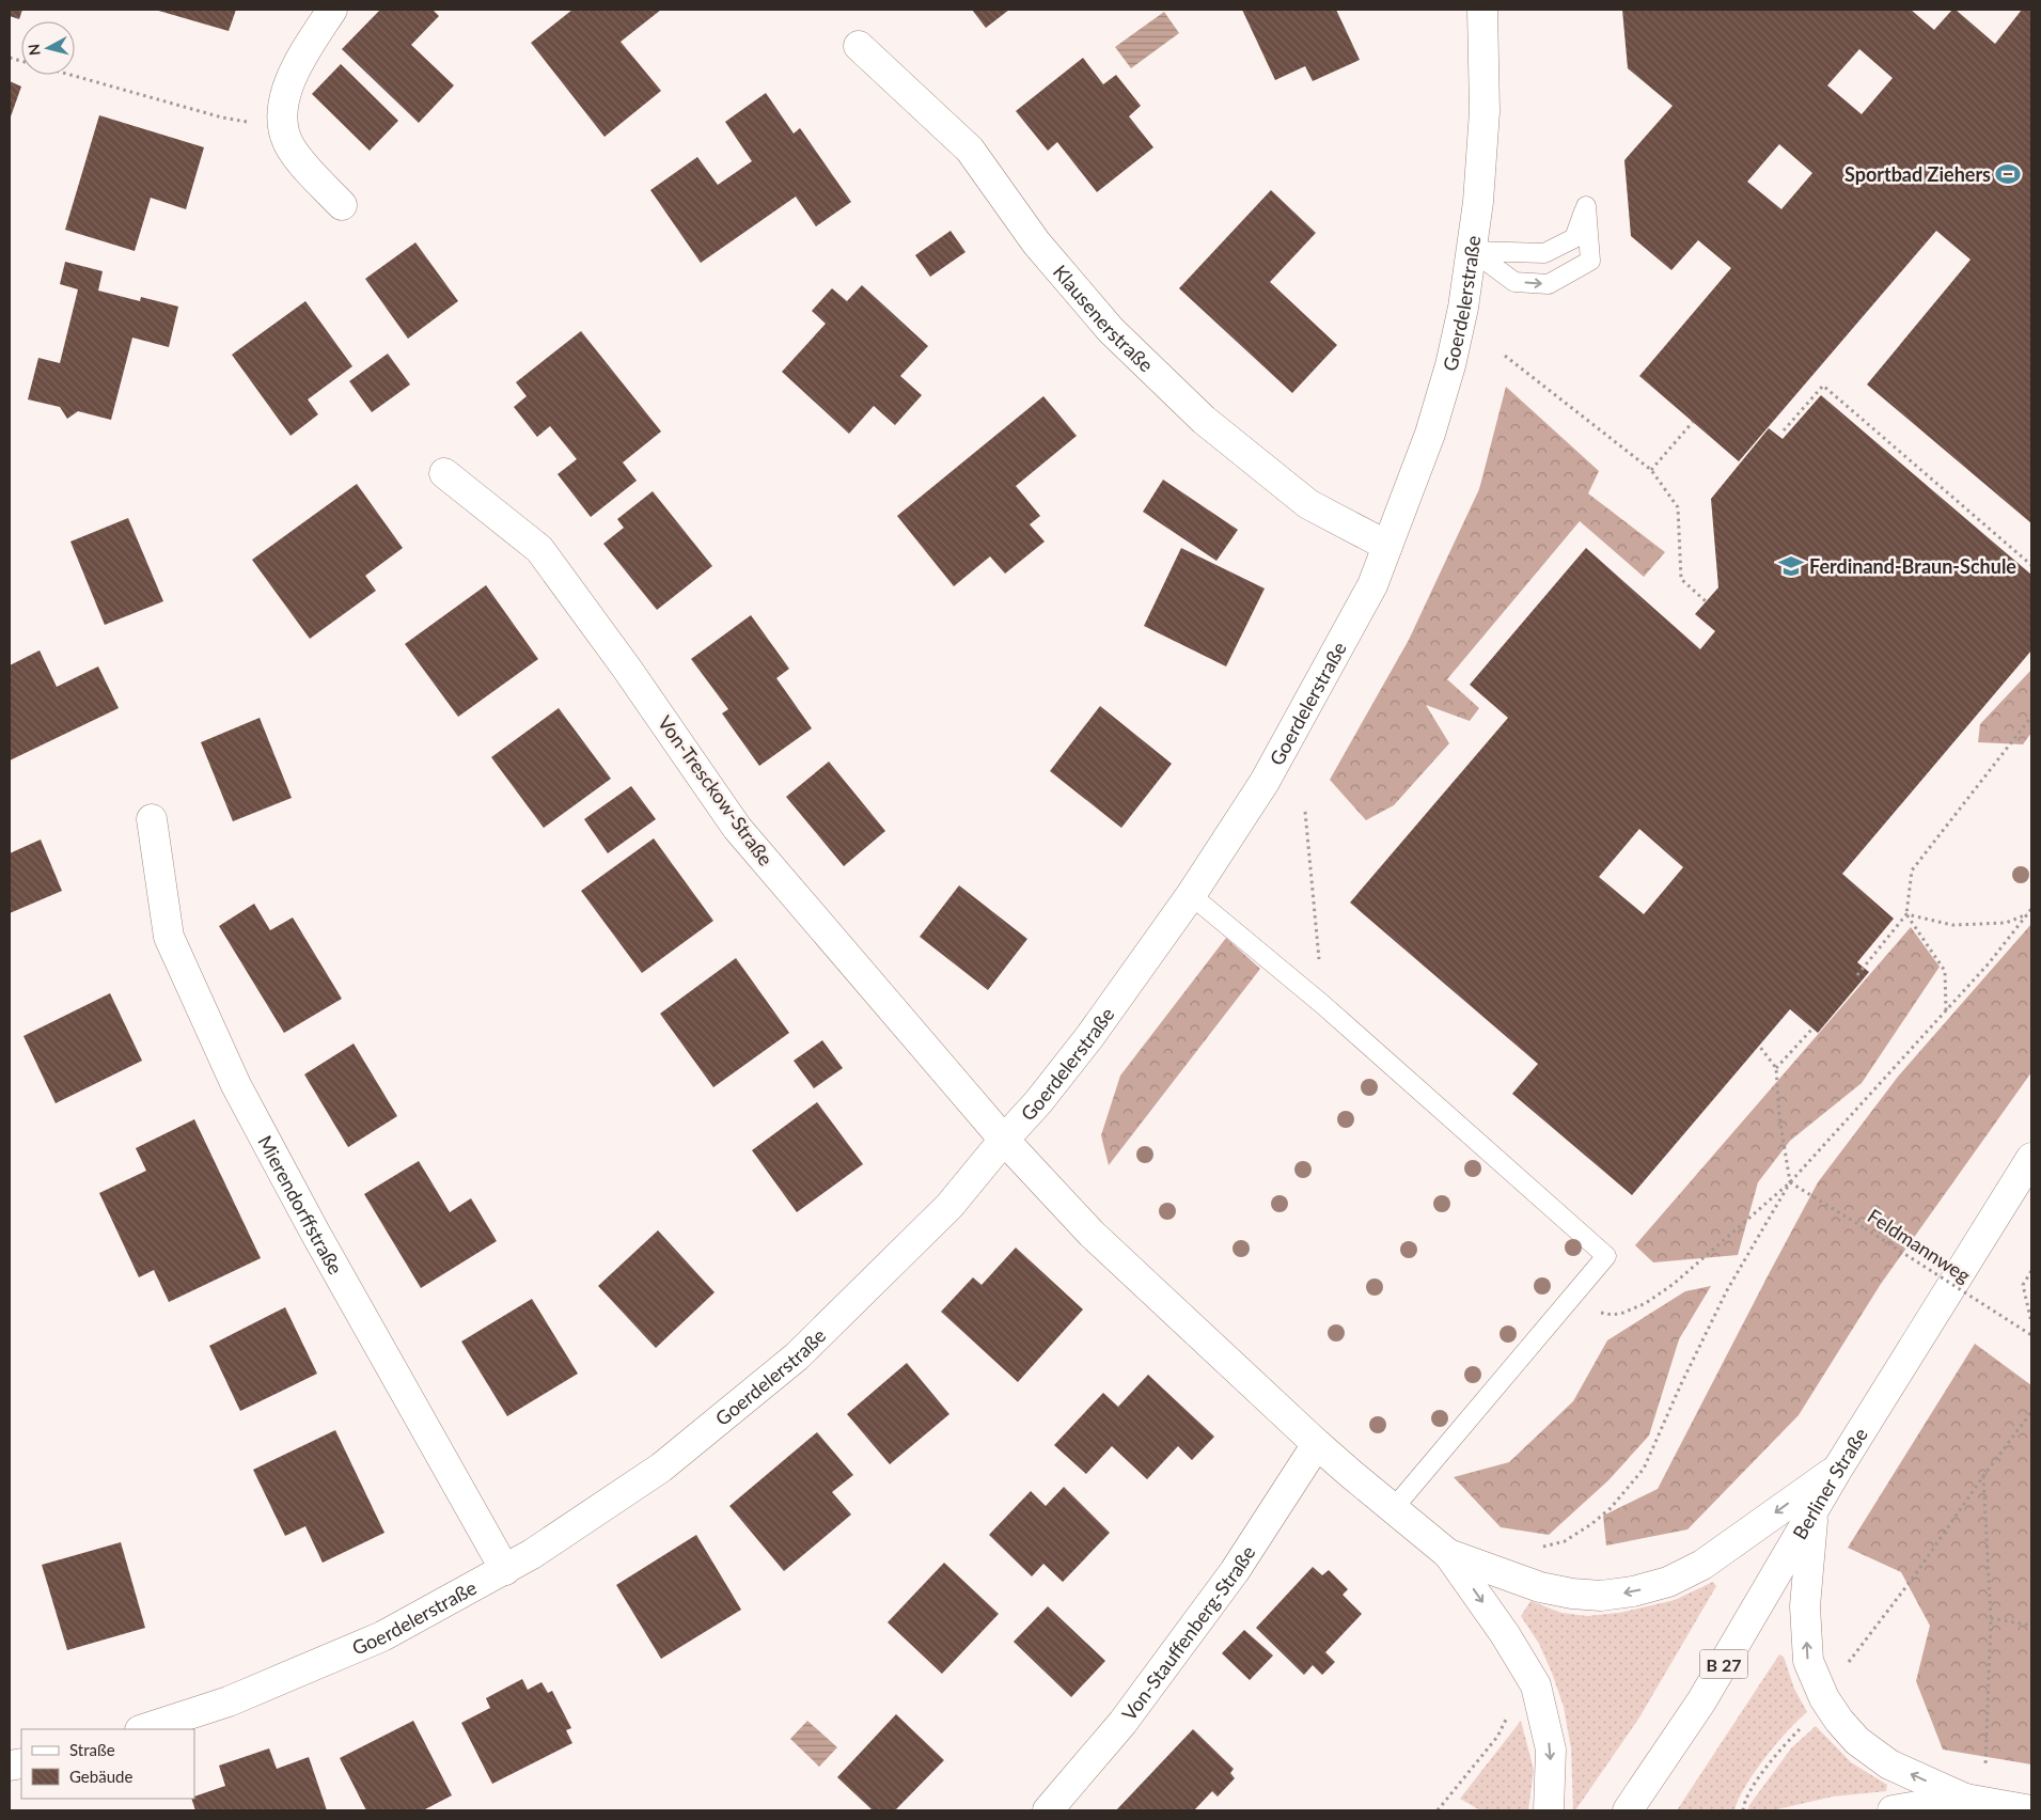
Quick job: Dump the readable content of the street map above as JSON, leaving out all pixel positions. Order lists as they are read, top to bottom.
{
  "streets": {
    "main road": [
      "Goerdelerstraße",
      "Klausenerstraße",
      "Von-Tresckow-Straße",
      "Mierendorffstraße",
      "Berliner Straße",
      "Von-Stauffenberg-Straße",
      "B 27"
    ],
    "path": ["Feldmannweg"]
  },
  "crossings": [
    ["Goerdelerstraße", "Klausenerstraße"],
    ["Goerdelerstraße", "Von-Tresckow-Straße"],
    ["Goerdelerstraße", "Mierendorffstraße"]
  ],
  "places": {
    "sports": ["Sportbad Ziehers"],
    "school or university": ["Ferdinand-Braun-Schule"]
  },
  "legend": ["Straße", "Gebäude"],
  "north": "left"
}
